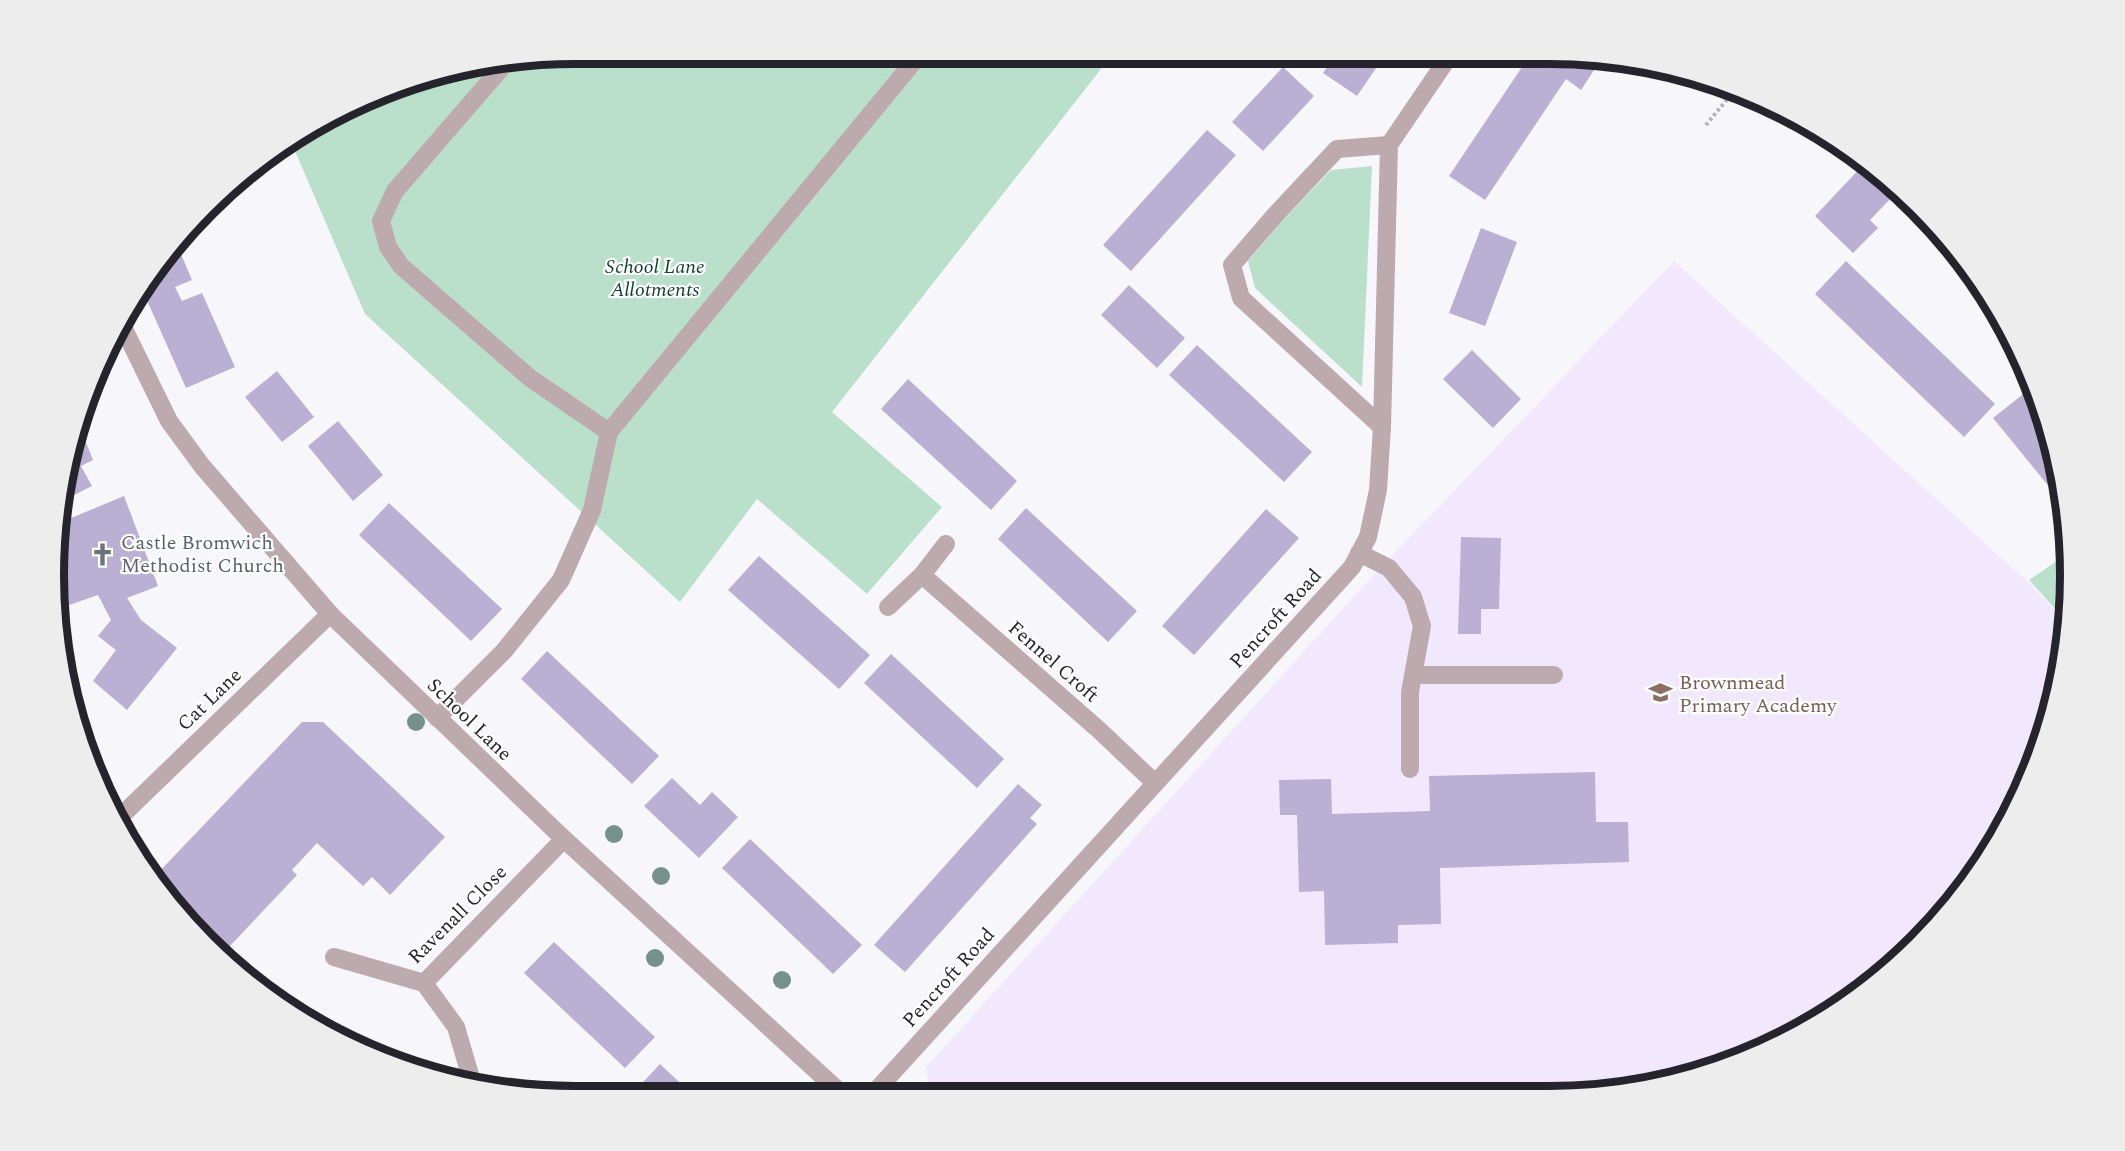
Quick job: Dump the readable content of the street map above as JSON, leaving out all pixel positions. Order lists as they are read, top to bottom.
{
  "streets": {
    "street": [
      "Pencroft Road",
      "Fennel Croft",
      "Cat Lane",
      "School Lane",
      "Ravenall Close"
    ]
  },
  "crossings": [
    ["Pencroft Road", "Fennel Croft"],
    ["Cat Lane", "School Lane"],
    ["School Lane", "Ravenall Close"]
  ],
  "parks": ["School Lane Allotments"],
  "places": {
    "church": ["Castle Bromwich Methodist Church"],
    "school or university": ["Brownmead Primary Academy"]
  }
}
